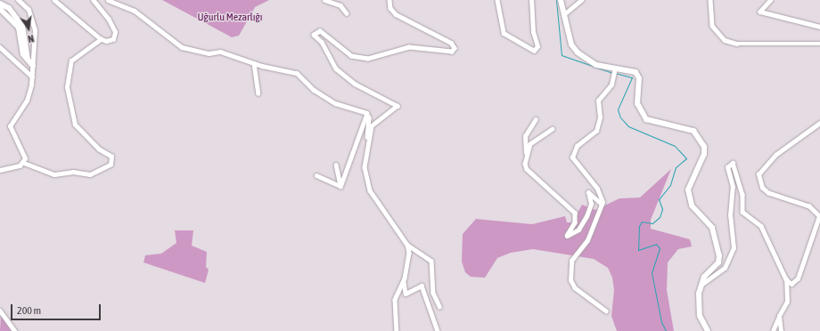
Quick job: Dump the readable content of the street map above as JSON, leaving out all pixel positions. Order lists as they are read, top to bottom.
{
  "parks": ["Uğurlu Mezarlığı"],
  "scale_bar": "200 m",
  "north": "bottom"
}
